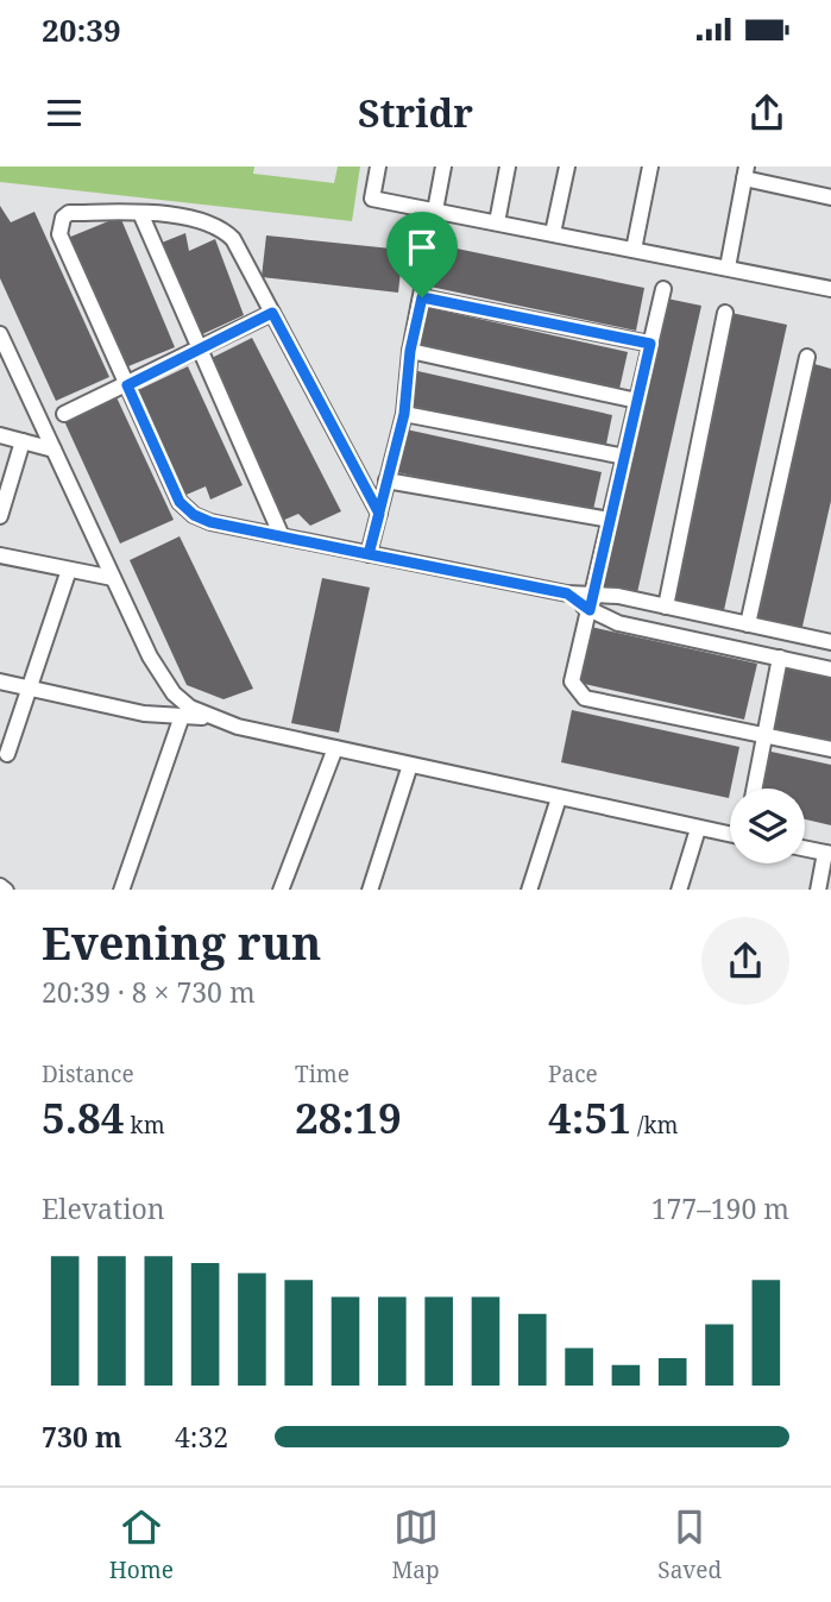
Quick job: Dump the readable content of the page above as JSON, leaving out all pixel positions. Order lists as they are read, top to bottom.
{
  "page": {
    "status": "20:39",
    "header": "Stridr",
    "heading": ["Evening run", "20:39 · 8 × 730 m"],
    "stats": [
      ["Distance", "5.84 km"],
      ["Time", "28:19"],
      ["Pace", "4:51 /km"]
    ],
    "chart": ["Elevation", "177–190 m"],
    "list": [
      {
        "name": "730 m",
        "note": "4:32"
      }
    ],
    "tabs": ["Home", "Map", "Saved"]
  }
}
